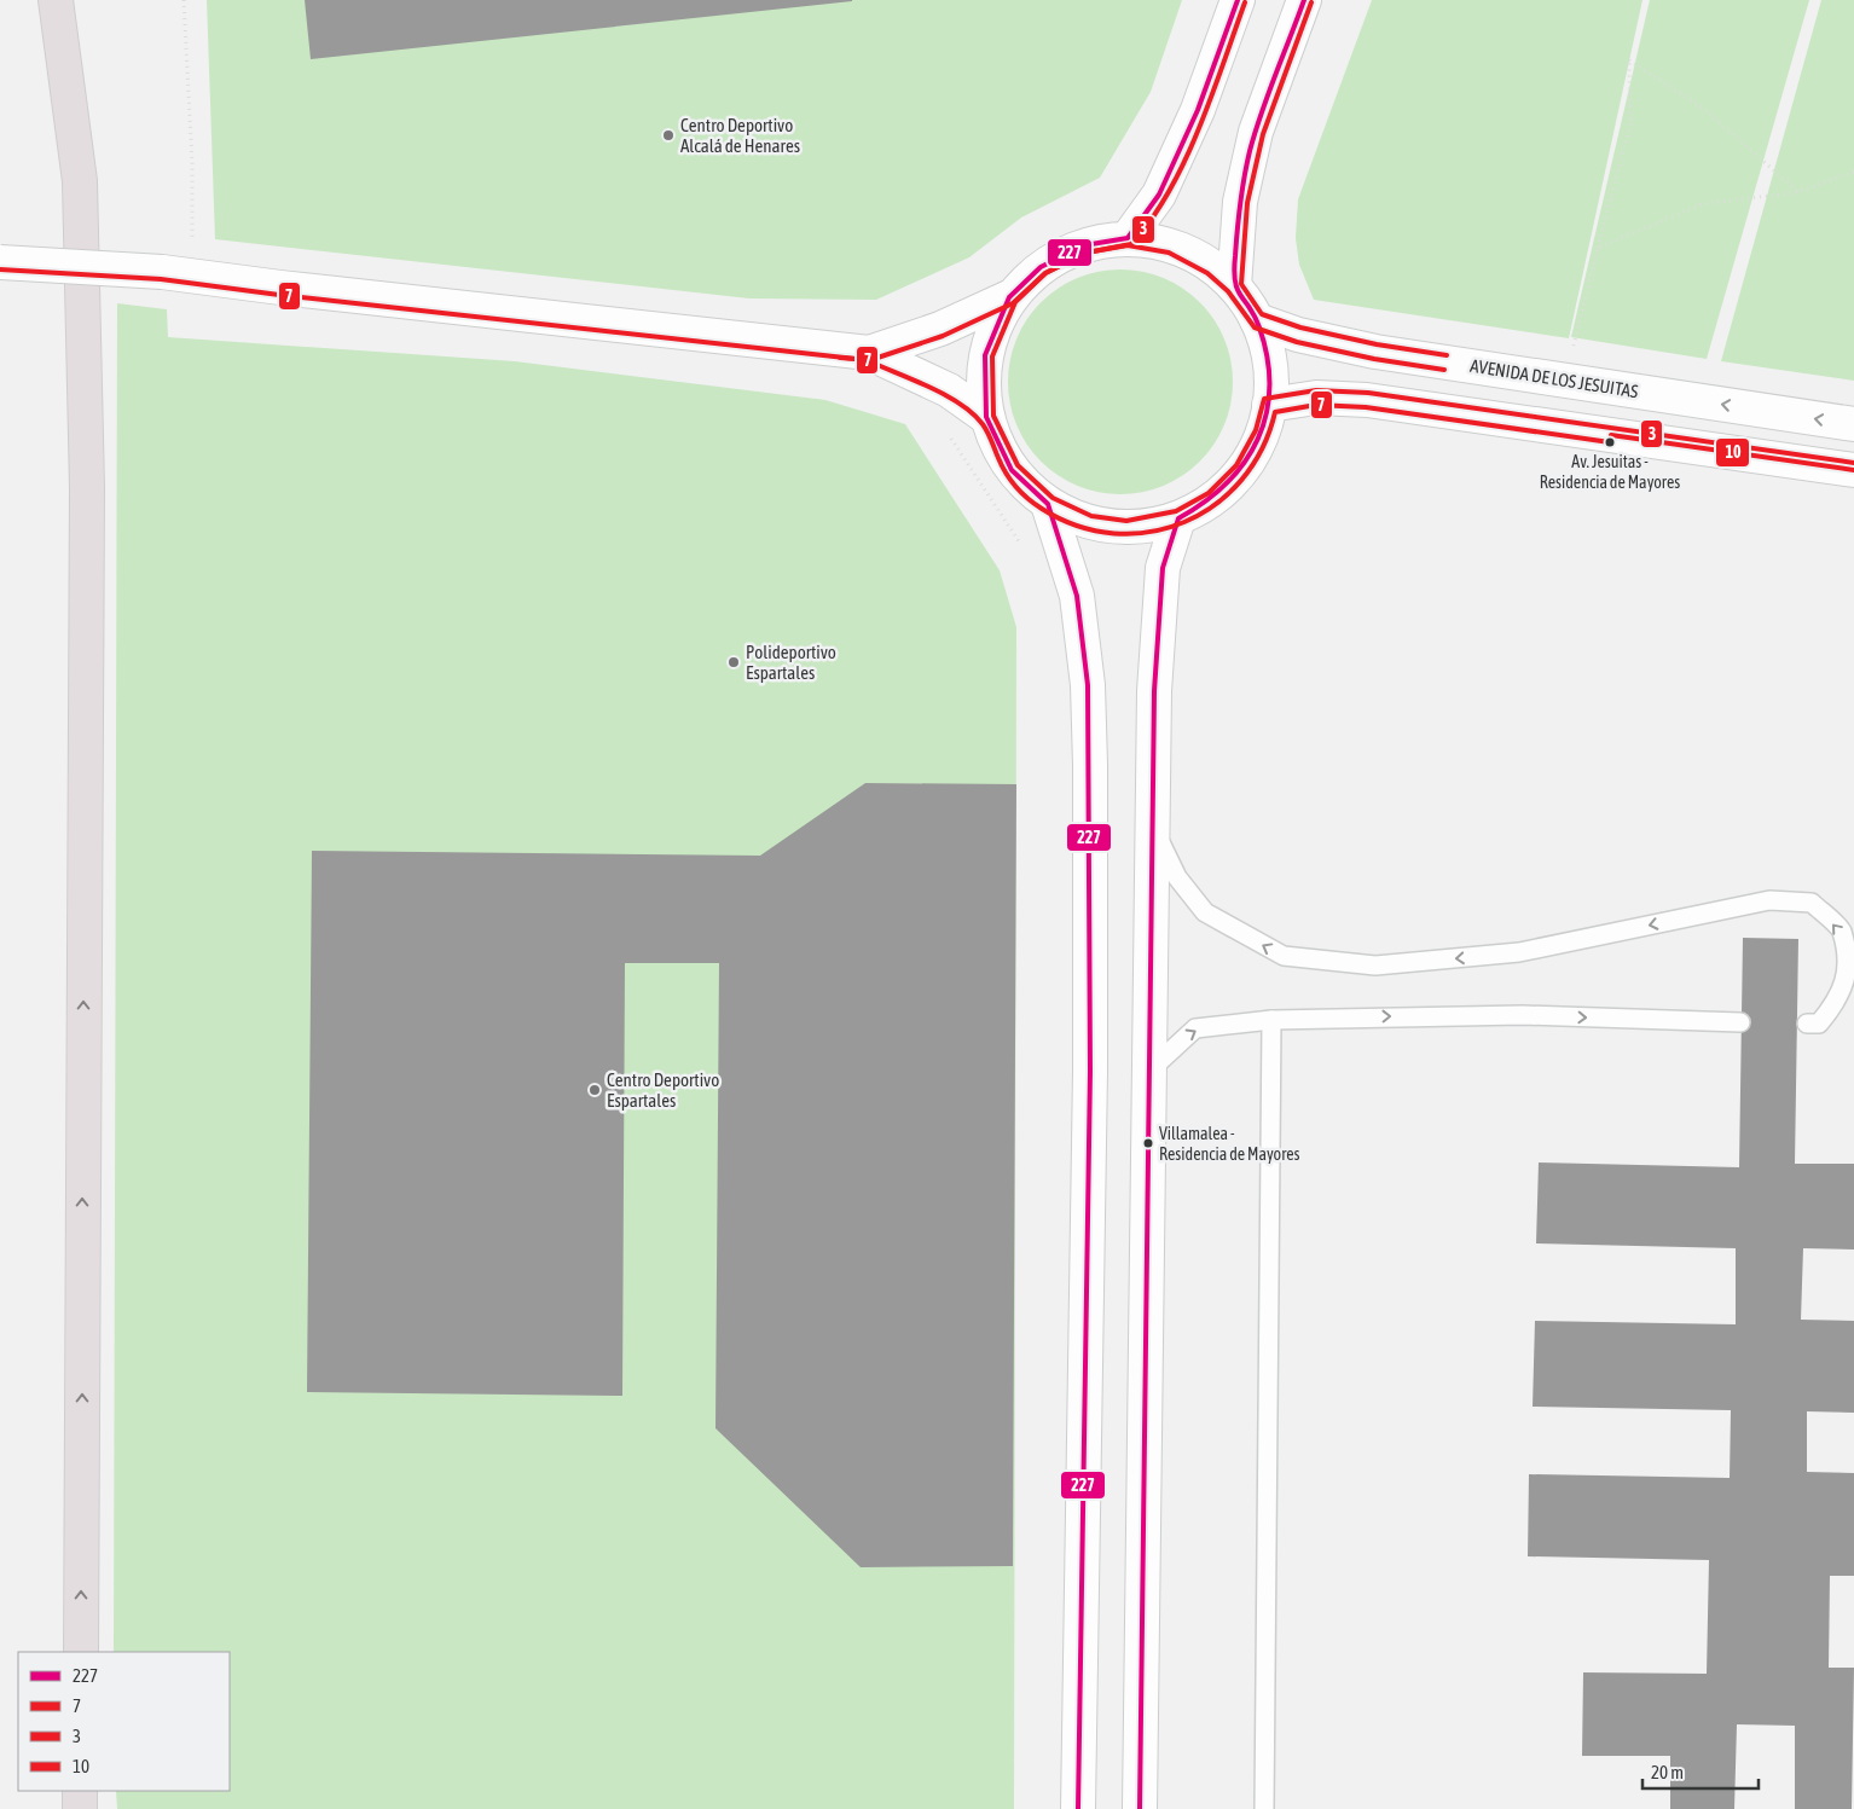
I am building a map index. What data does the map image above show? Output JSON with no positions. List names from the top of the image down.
{
  "streets": {
    "street": ["AVENIDA DE LOS JESUITAS"]
  },
  "places": [
    "Centro Deportivo Alcalá de Henares",
    "Av. Jesuitas - Residencia de Mayores",
    "Polideportivo Espartales",
    "Centro Deportivo Espartales",
    "Villamalea - Residencia de Mayores"
  ],
  "lines": [
    "transit line 227",
    "transit line 3",
    "transit line 7",
    "transit line 10"
  ],
  "legend": [
    "227",
    "7",
    "3",
    "10"
  ],
  "scale_bar": "20 m"
}
